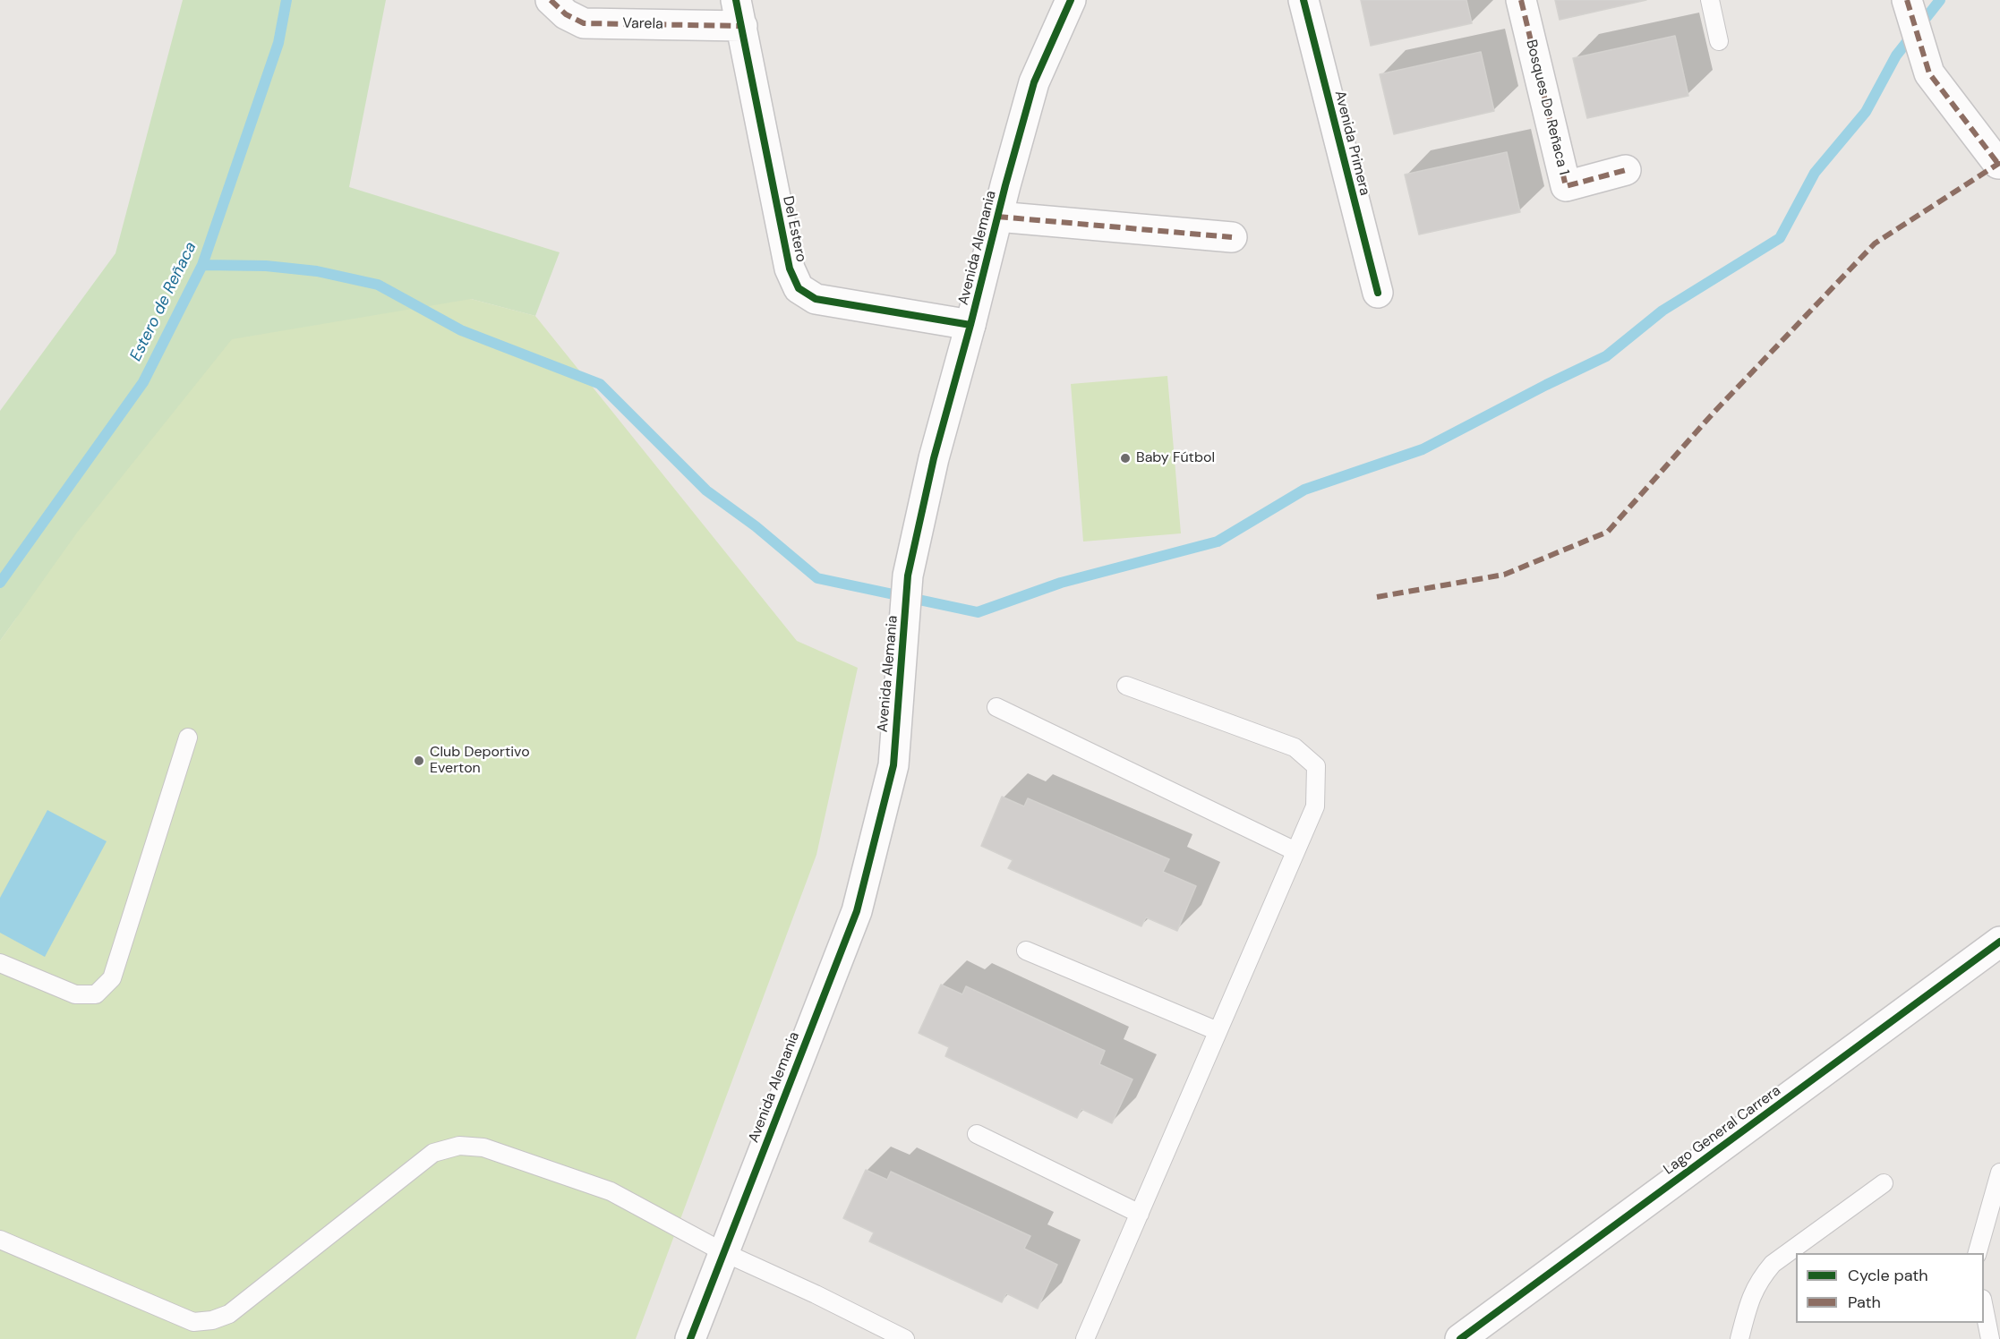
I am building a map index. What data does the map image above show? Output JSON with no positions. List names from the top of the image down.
{
  "streets": {
    "street": [
      "Varela",
      "Bosques De Reñaca 1",
      "Avenida Primera",
      "Del Estero",
      "Avenida Alemania",
      "Lago General Carrera"
    ]
  },
  "crossings": [
    ["Varela", "Del Estero"],
    ["Del Estero", "Avenida Alemania"]
  ],
  "water": ["Estero de Reñaca"],
  "places": ["Baby Fútbol", "Club Deportivo Everton"],
  "legend": ["Cycle path", "Path"]
}
